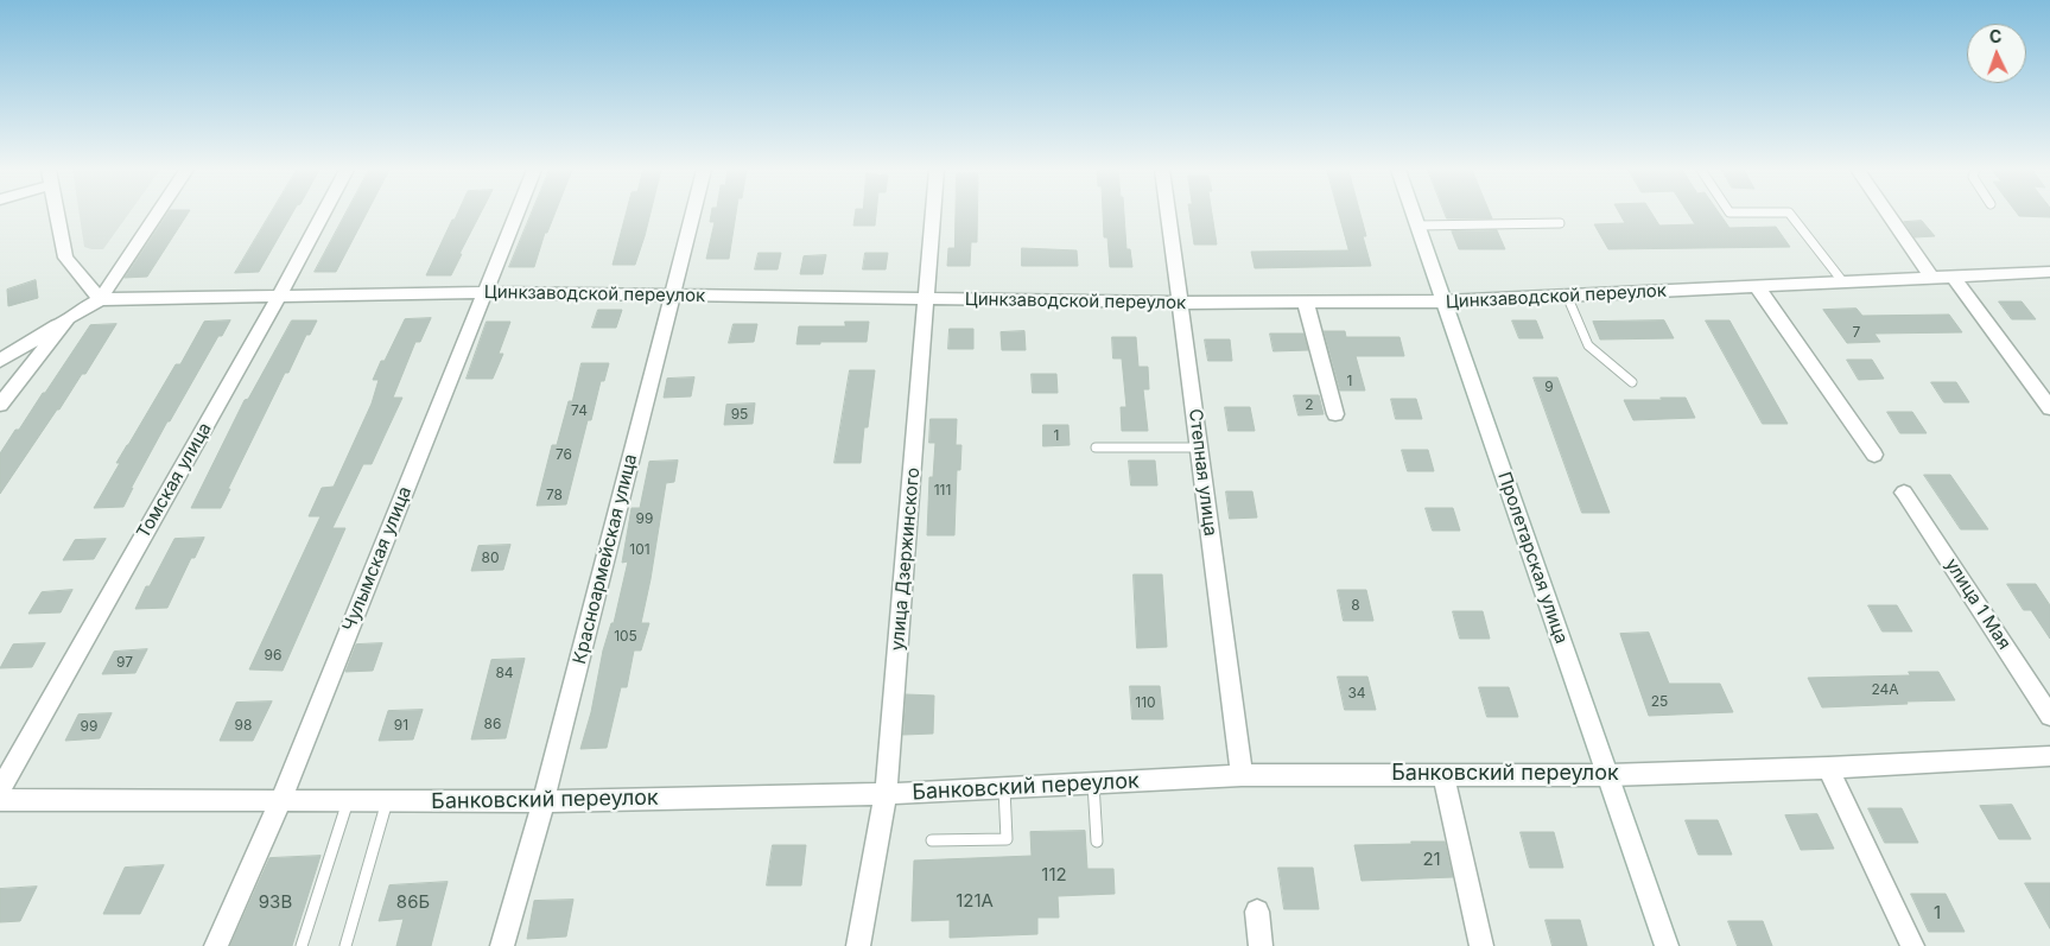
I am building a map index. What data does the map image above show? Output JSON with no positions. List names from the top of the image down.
{
  "streets": {
    "street": [
      "Цинкзаводской переулок",
      "Степная улица",
      "Томская улица",
      "Пролетарская улица",
      "Чулымская улица",
      "Красноармейская улица",
      "улица Дзержинского",
      "улица 1 Мая",
      "Банковский переулок"
    ]
  },
  "crossings": [
    ["Цинкзаводской переулок", "Степная улица"],
    ["Цинкзаводской переулок", "Томская улица"],
    ["Цинкзаводской переулок", "Пролетарская улица"],
    ["Цинкзаводской переулок", "Чулымская улица"],
    ["Цинкзаводской переулок", "Красноармейская улица"],
    ["Цинкзаводской переулок", "улица Дзержинского"],
    ["Степная улица", "Банковский переулок"],
    ["Пролетарская улица", "Банковский переулок"],
    ["Чулымская улица", "Банковский переулок"],
    ["Красноармейская улица", "Банковский переулок"],
    ["улица Дзержинского", "Банковский переулок"]
  ],
  "house_numbers": [
    "7",
    "1",
    "9",
    "2",
    "74",
    "95",
    "1",
    "76",
    "111",
    "78",
    "99",
    "101",
    "80",
    "8",
    "105",
    "96",
    "97",
    "84",
    "24А",
    "34",
    "25",
    "110",
    "86",
    "98",
    "91",
    "99",
    "21",
    "112",
    "121А",
    "93В",
    "86Б",
    "1"
  ],
  "north": "top"
}
